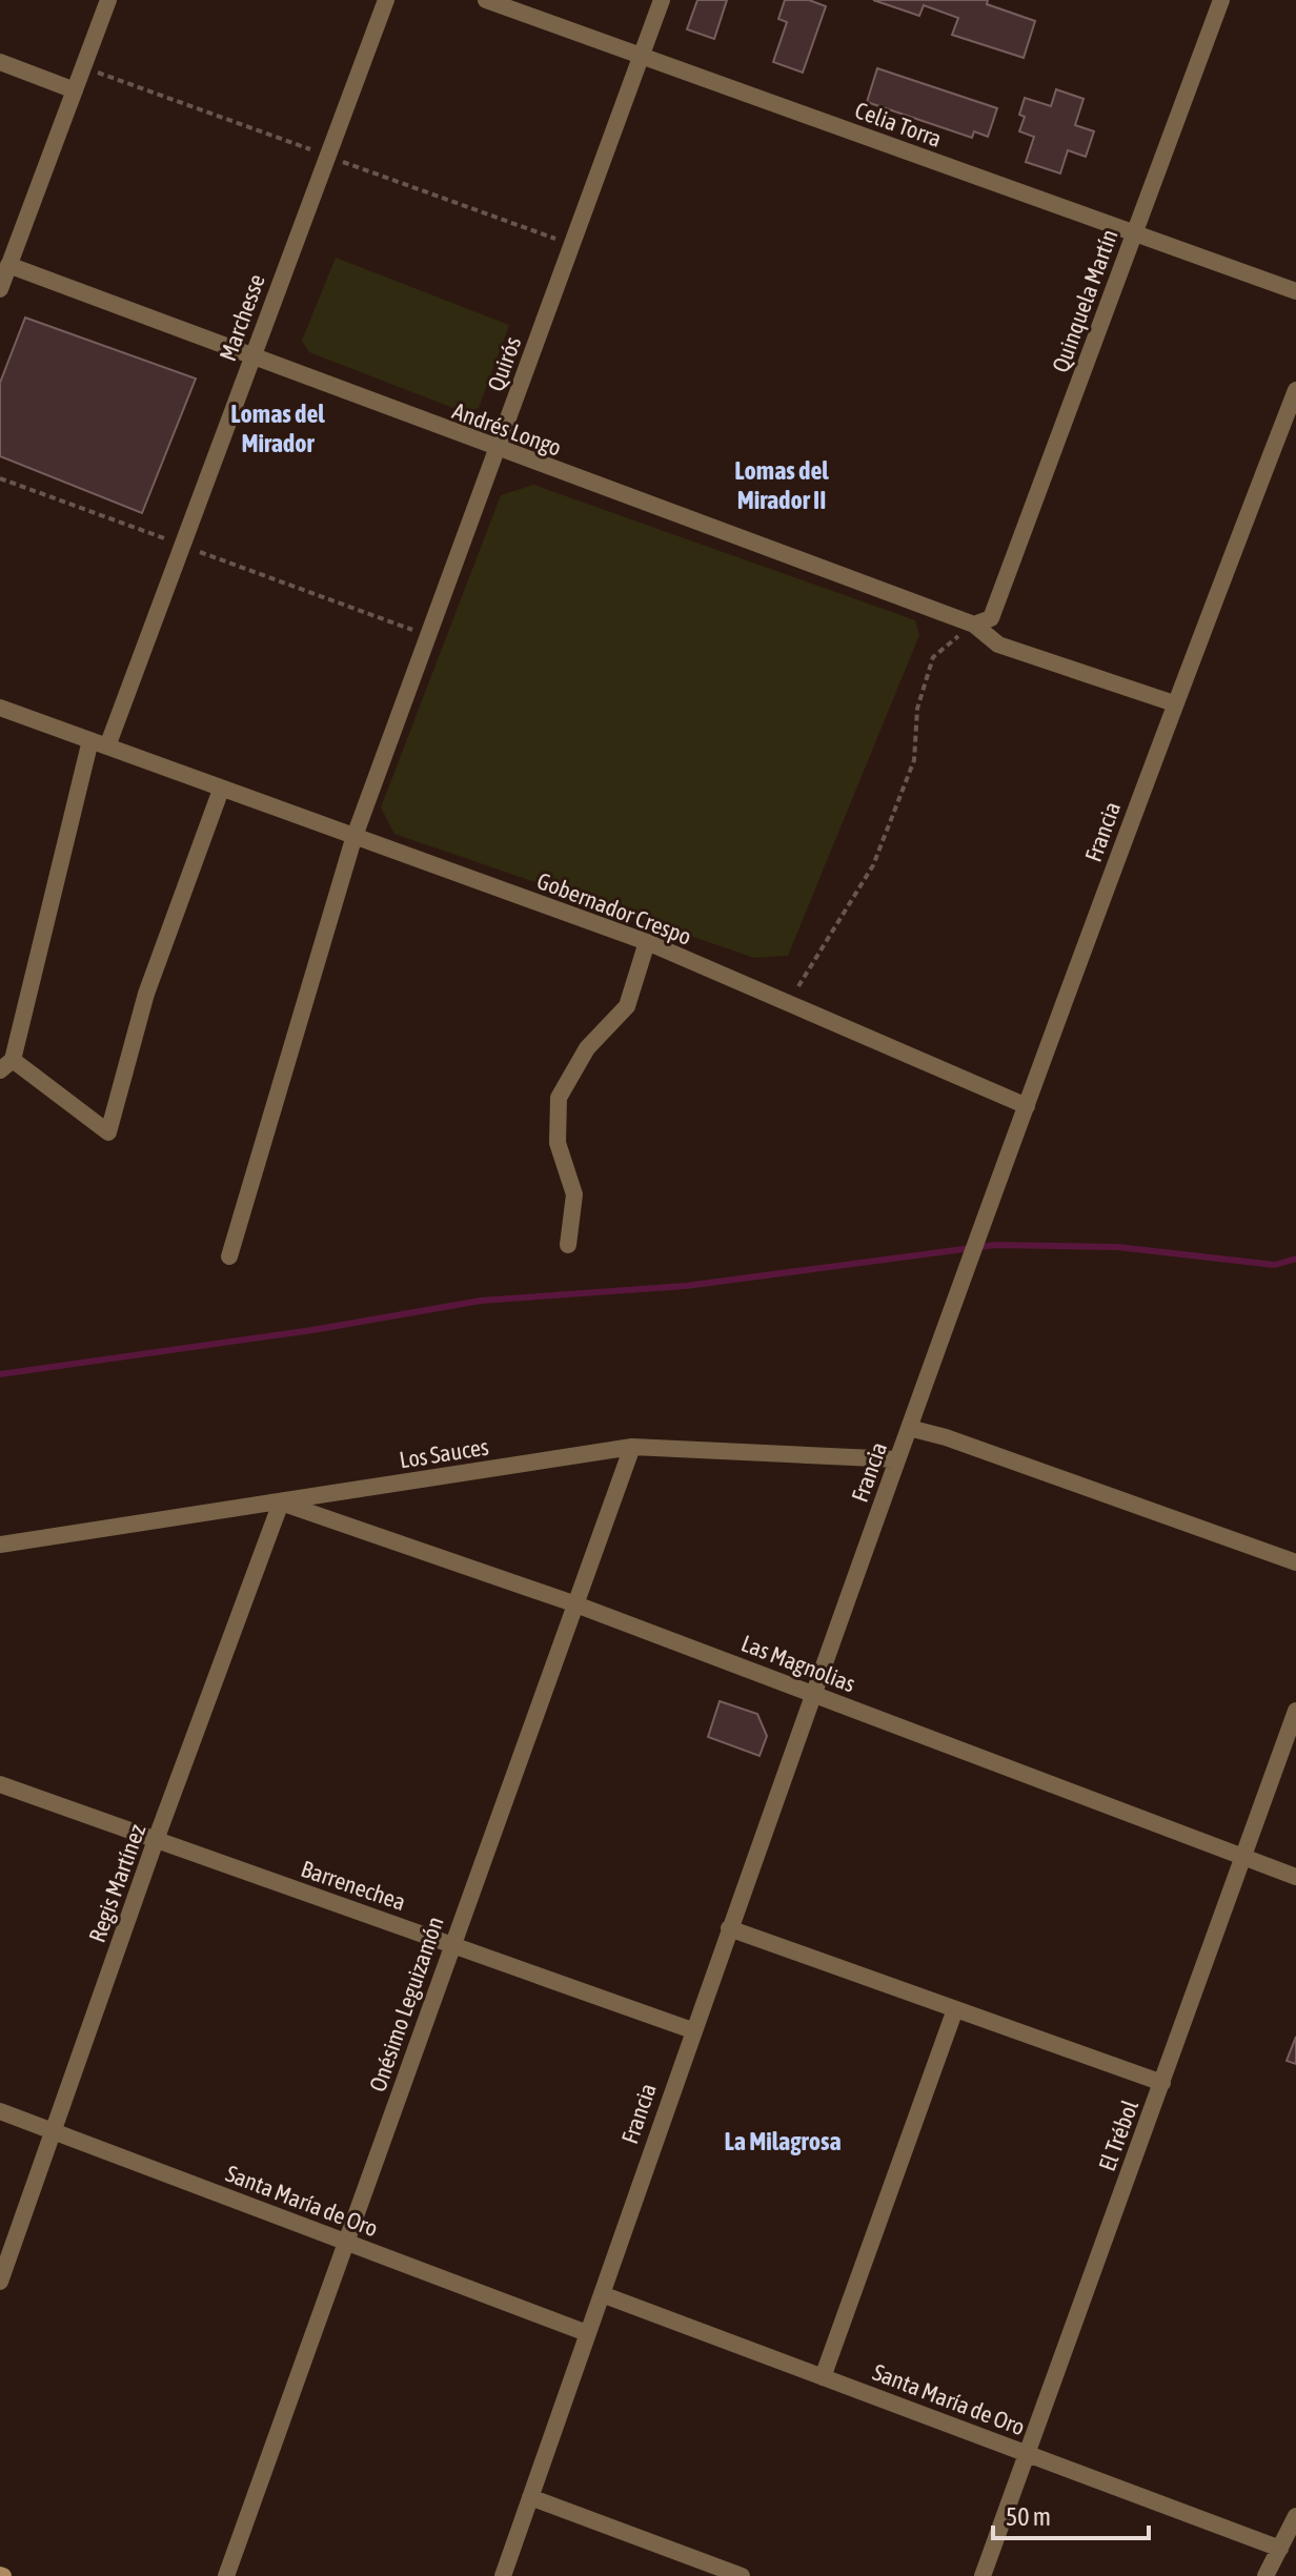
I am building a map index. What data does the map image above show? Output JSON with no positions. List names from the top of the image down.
{
  "streets": {
    "street": [
      "Celia Torra",
      "Quinquela Martín",
      "Marchesse",
      "Quirós",
      "Andrés Longo",
      "Francia",
      "Gobernador Crespo",
      "Los Sauces",
      "Las Magnolias",
      "Regis Martínez",
      "Barrenechea",
      "Onésimo Leguizamón",
      "El Trébol",
      "Santa María de Oro"
    ]
  },
  "crossings": [
    ["Celia Torra", "Quinquela Martín"],
    ["Celia Torra", "Quirós"],
    ["Quinquela Martín", "Andrés Longo"],
    ["Marchesse", "Andrés Longo"],
    ["Marchesse", "Gobernador Crespo"],
    ["Quirós", "Andrés Longo"],
    ["Quirós", "Gobernador Crespo"],
    ["Andrés Longo", "Francia"],
    ["Francia", "Gobernador Crespo"],
    ["Francia", "Los Sauces"],
    ["Francia", "Las Magnolias"],
    ["Francia", "Barrenechea"],
    ["Francia", "Santa María de Oro"],
    ["Los Sauces", "Las Magnolias"],
    ["Los Sauces", "Regis Martínez"],
    ["Los Sauces", "Onésimo Leguizamón"],
    ["Las Magnolias", "Regis Martínez"],
    ["Las Magnolias", "Onésimo Leguizamón"],
    ["Las Magnolias", "El Trébol"],
    ["Regis Martínez", "Barrenechea"],
    ["Regis Martínez", "Santa María de Oro"],
    ["Barrenechea", "Onésimo Leguizamón"],
    ["Onésimo Leguizamón", "Santa María de Oro"],
    ["El Trébol", "Santa María de Oro"]
  ],
  "districts": ["Lomas del Mirador", "Lomas del Mirador II", "La Milagrosa"],
  "scale_bar": "50 m"
}
